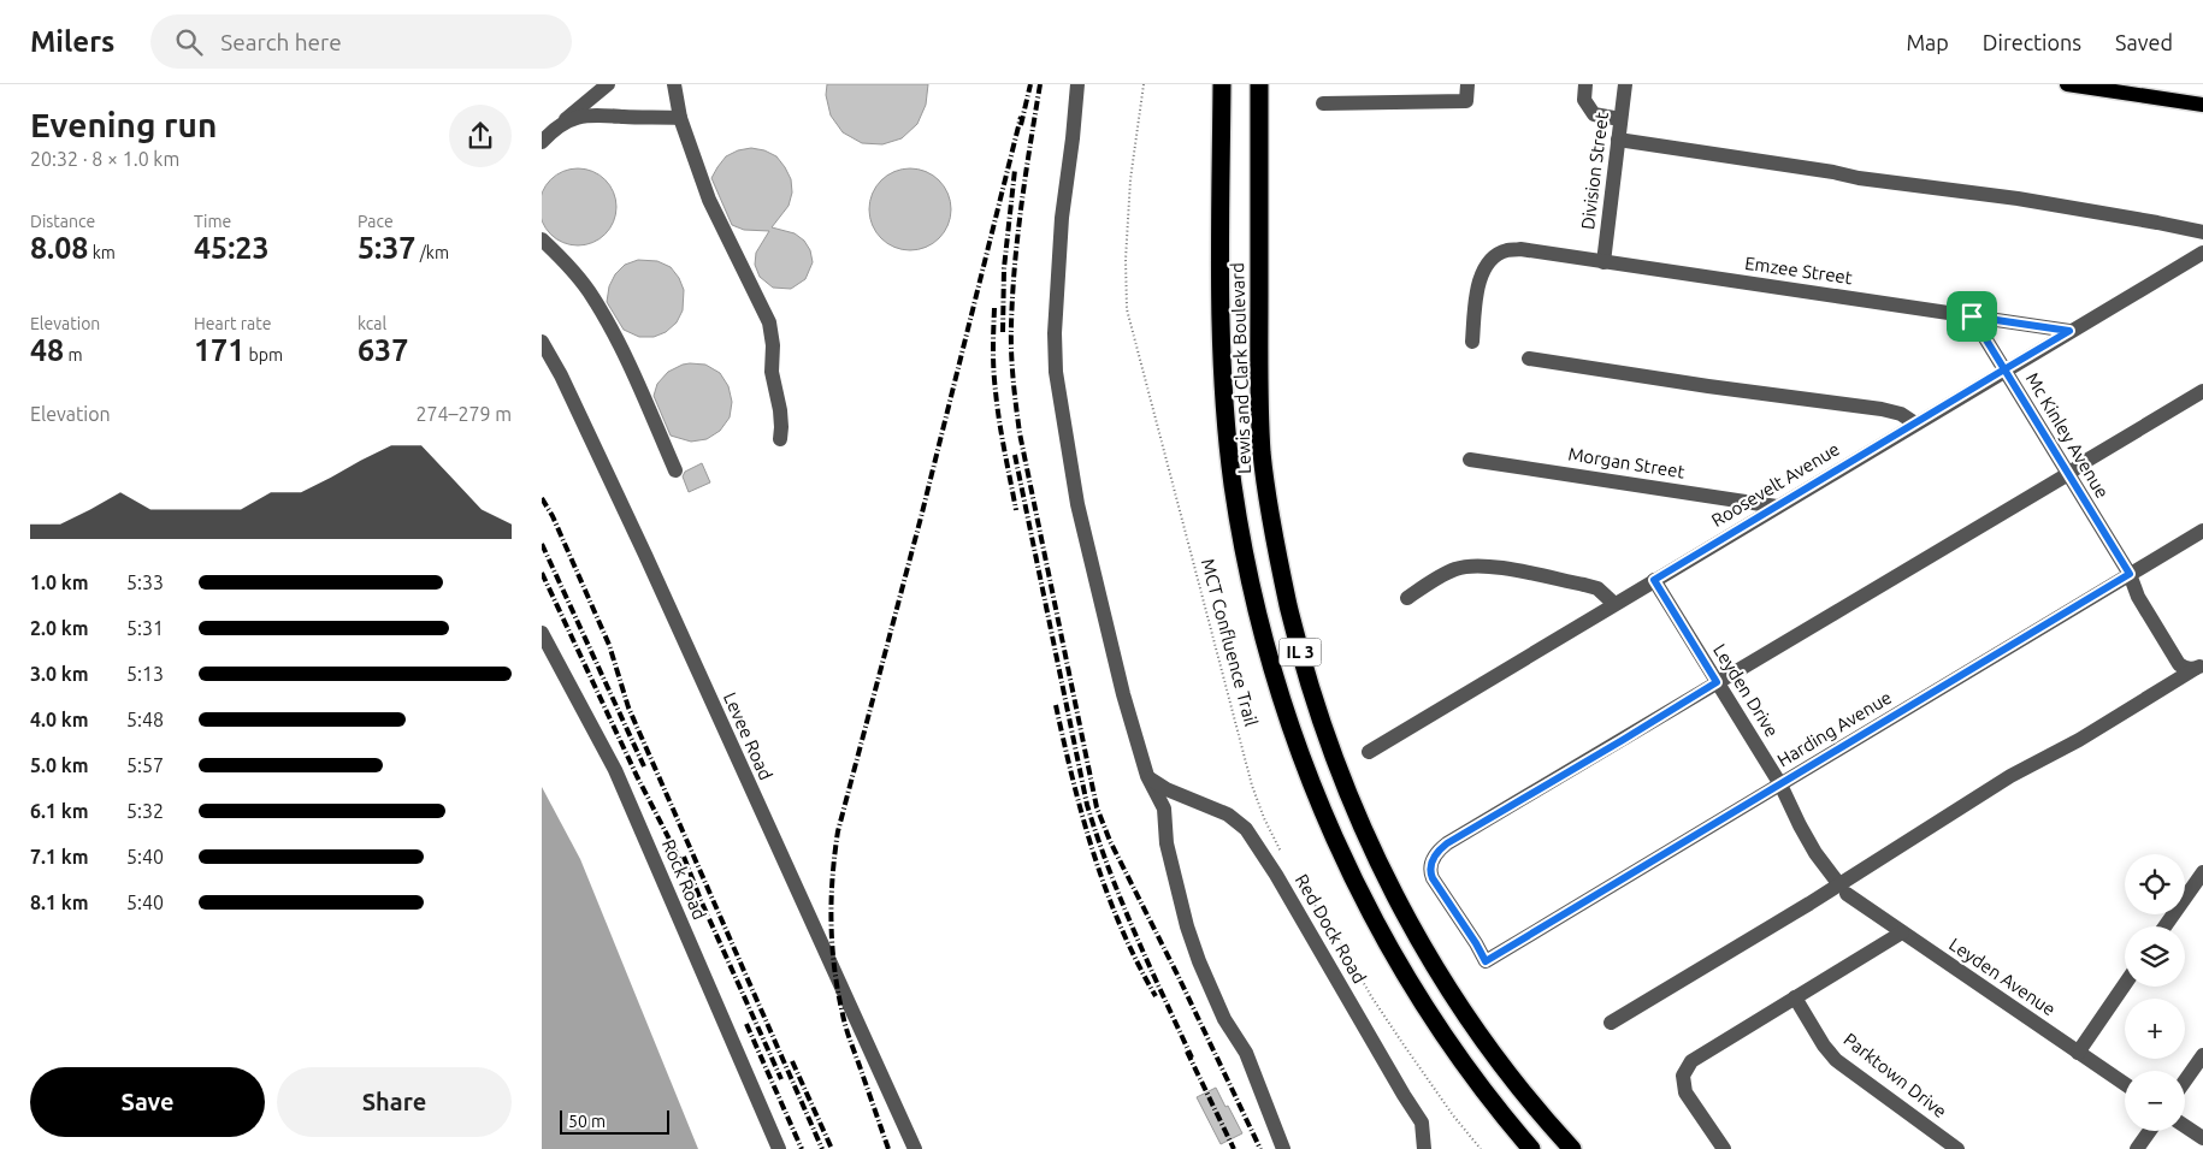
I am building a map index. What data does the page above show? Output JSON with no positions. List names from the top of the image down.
{
  "streets": {
    "highway": ["Lewis and Clark Boulevard", "IL 3"],
    "street": [
      "Division Street",
      "Emzee Street",
      "Mc Kinley Avenue",
      "Morgan Street",
      "Roosevelt Avenue",
      "Leyden Drive",
      "Harding Avenue",
      "Levee Road",
      "Rock Road",
      "Red Dock Road",
      "Leyden Avenue",
      "Parktown Drive"
    ],
    "path": ["MCT Confluence Trail"]
  },
  "crossings": [
    ["Division Street", "Emzee Street"],
    ["Emzee Street", "Mc Kinley Avenue"],
    ["Emzee Street", "Roosevelt Avenue"],
    ["Mc Kinley Avenue", "Roosevelt Avenue"],
    ["Mc Kinley Avenue", "Harding Avenue"],
    ["Morgan Street", "Roosevelt Avenue"],
    ["Roosevelt Avenue", "Leyden Drive"],
    ["Leyden Drive", "Harding Avenue"],
    ["Leyden Drive", "Leyden Avenue"]
  ],
  "scale_bar": "50 m",
  "page": {
    "header": "Milers",
    "search": "Search here",
    "nav": ["Map", "Directions", "Saved"],
    "heading": ["Evening run", "20:32 · 8 × 1.0 km"],
    "stats": [
      ["Distance", "8.08 km"],
      ["Time", "45:23"],
      ["Pace", "5:37 /km"],
      ["Elevation", "48 m"],
      ["Heart rate", "171 bpm"],
      ["kcal", "637"]
    ],
    "chart": ["Elevation", "274–279 m"],
    "list": [
      {
        "name": "1.0 km",
        "note": "5:33"
      },
      {
        "name": "2.0 km",
        "note": "5:31"
      },
      {
        "name": "3.0 km",
        "note": "5:13"
      },
      {
        "name": "4.0 km",
        "note": "5:48"
      },
      {
        "name": "5.0 km",
        "note": "5:57"
      },
      {
        "name": "6.1 km",
        "note": "5:32"
      },
      {
        "name": "7.1 km",
        "note": "5:40"
      },
      {
        "name": "8.1 km",
        "note": "5:40"
      }
    ],
    "map_buttons": ["+", "−"],
    "buttons": ["Save", "Share"],
    "scale": "50 m"
  }
}
